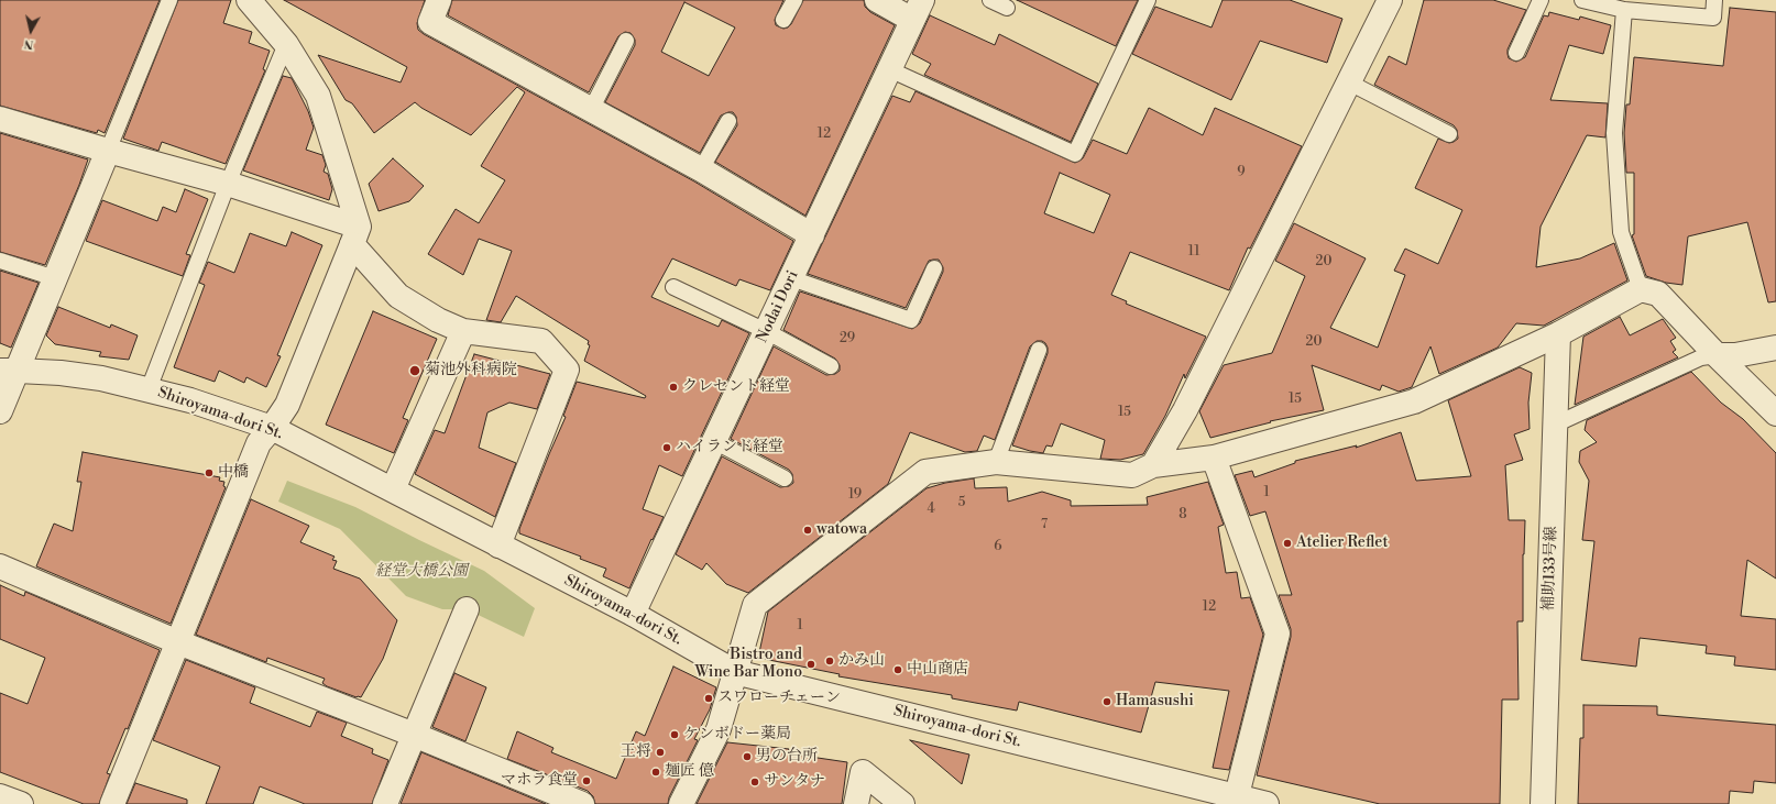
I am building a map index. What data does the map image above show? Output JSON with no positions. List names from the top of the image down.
{
  "streets": {
    "street": ["Nodai Dori", "Shiroyama-dori St.", "補助133号線"]
  },
  "crossings": [
    ["Nodai Dori", "Shiroyama-dori St."]
  ],
  "parks": ["経堂大橋公園"],
  "places": [
    "菊池外科病院",
    "クレセント経堂",
    "ハイランド経堂",
    "中橋",
    "watowa",
    "Atelier Reflet",
    "かみ山",
    "Bistro and Wine Bar Mono",
    "中山商店",
    "スワローチェーン",
    "Hamasushi",
    "ケンボドー薬局",
    "王将",
    "男の台所",
    "麺匠 億",
    "マホラ食堂",
    "サンタナ"
  ],
  "house_numbers": [
    "12",
    "9",
    "11",
    "20",
    "29",
    "20",
    "15",
    "15",
    "1",
    "19",
    "5",
    "4",
    "8",
    "7",
    "6",
    "12",
    "1"
  ],
  "north": "bottom"
}
